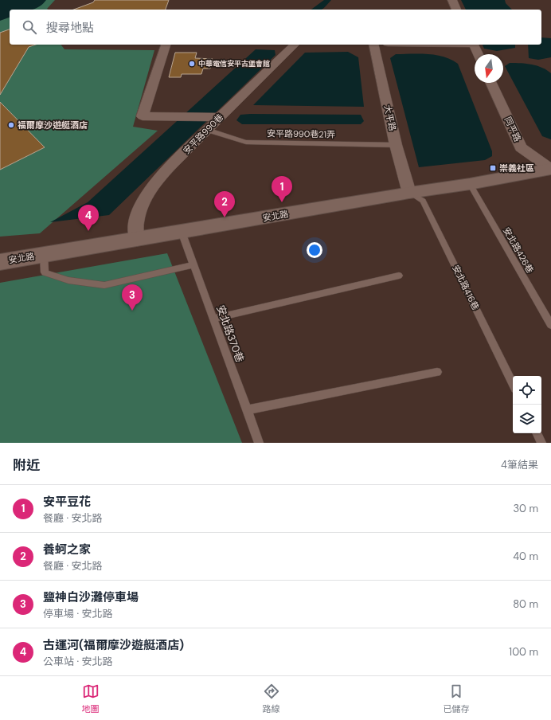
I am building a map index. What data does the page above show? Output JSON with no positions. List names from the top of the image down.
{
  "streets": {
    "street": [
      "大平路",
      "同平路",
      "安平路990巷",
      "安北路"
    ],
    "lane": [
      "安平路990巷21弄",
      "安北路426巷",
      "安北路416巷",
      "安北路370巷"
    ]
  },
  "crossings": [
    ["大平路", "安平路990巷21弄"],
    ["大平路", "安北路"],
    ["大平路", "安北路416巷"],
    ["同平路", "安北路"],
    ["安平路990巷", "安平路990巷21弄"],
    ["安平路990巷", "安北路"],
    ["安北路", "安北路426巷"],
    ["安北路", "安北路416巷"],
    ["安北路", "安北路370巷"]
  ],
  "places": {
    "other": ["中華電信安平古堡會館", "福爾摩沙遊艇酒店"],
    "transit": ["崇義社區"]
  },
  "north": "bottom",
  "page": {
    "search": "搜尋地點",
    "pins": [
      "1",
      "2",
      "4",
      "3"
    ],
    "heading": ["附近", "4筆結果"],
    "list": [
      {
        "mark": "1",
        "name": "安平豆花",
        "note": "餐廳 · 安北路",
        "value": "30 m"
      },
      {
        "mark": "2",
        "name": "養蚵之家",
        "note": "餐廳 · 安北路",
        "value": "40 m"
      },
      {
        "mark": "3",
        "name": "鹽神白沙灘停車場",
        "note": "停車場 · 安北路",
        "value": "80 m"
      },
      {
        "mark": "4",
        "name": "古運河(福爾摩沙遊艇酒店)",
        "note": "公車站 · 安北路",
        "value": "100 m"
      }
    ],
    "nav": ["地圖", "路線", "已儲存"]
  }
}
